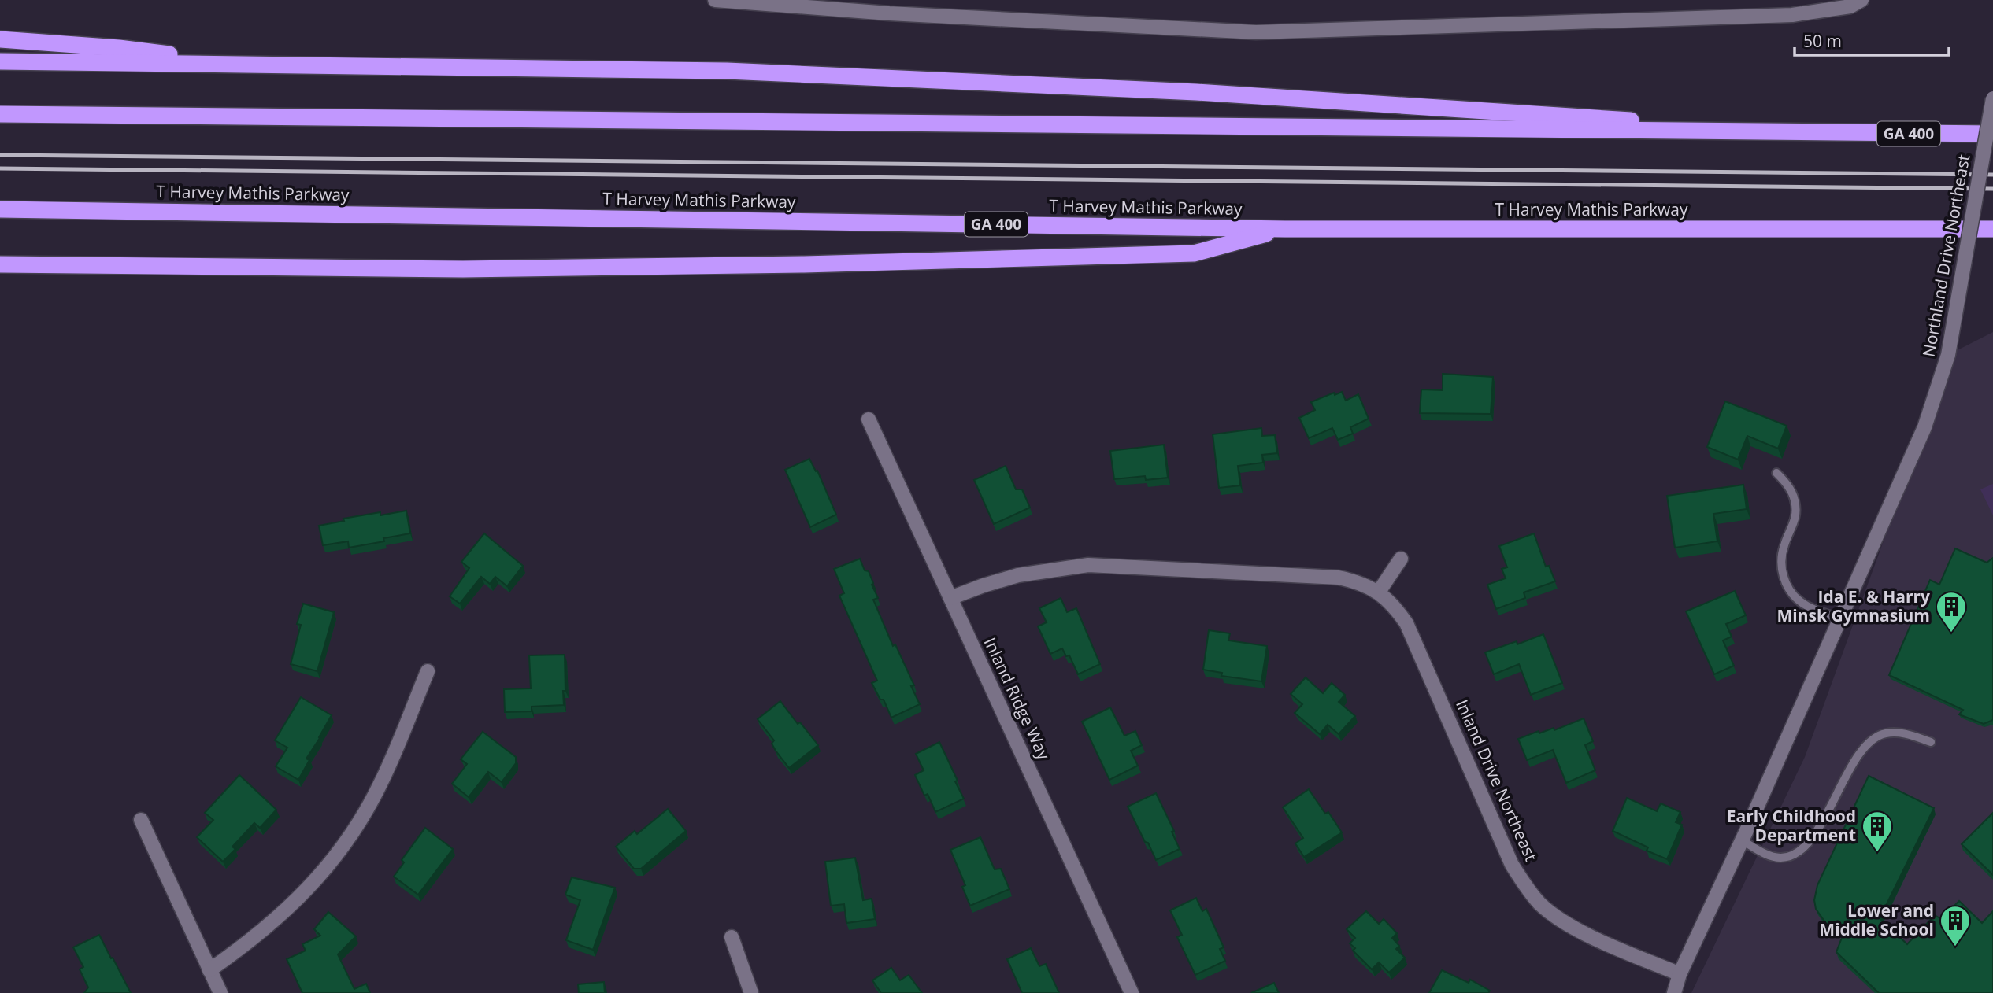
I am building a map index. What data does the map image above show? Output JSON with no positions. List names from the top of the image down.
{
  "streets": {
    "highway": ["GA 400", "T Harvey Mathis Parkway"],
    "street": ["Northland Drive Northeast", "Inland Ridge Way", "Inland Drive Northeast"]
  },
  "crossings": [
    ["Northland Drive Northeast", "Inland Drive Northeast"],
    ["Inland Ridge Way", "Inland Drive Northeast"]
  ],
  "places": {
    "building": ["Ida E. & Harry Minsk Gymnasium", "Early Childhood Department", "Lower and Middle School"]
  },
  "scale_bar": "50 m"
}
